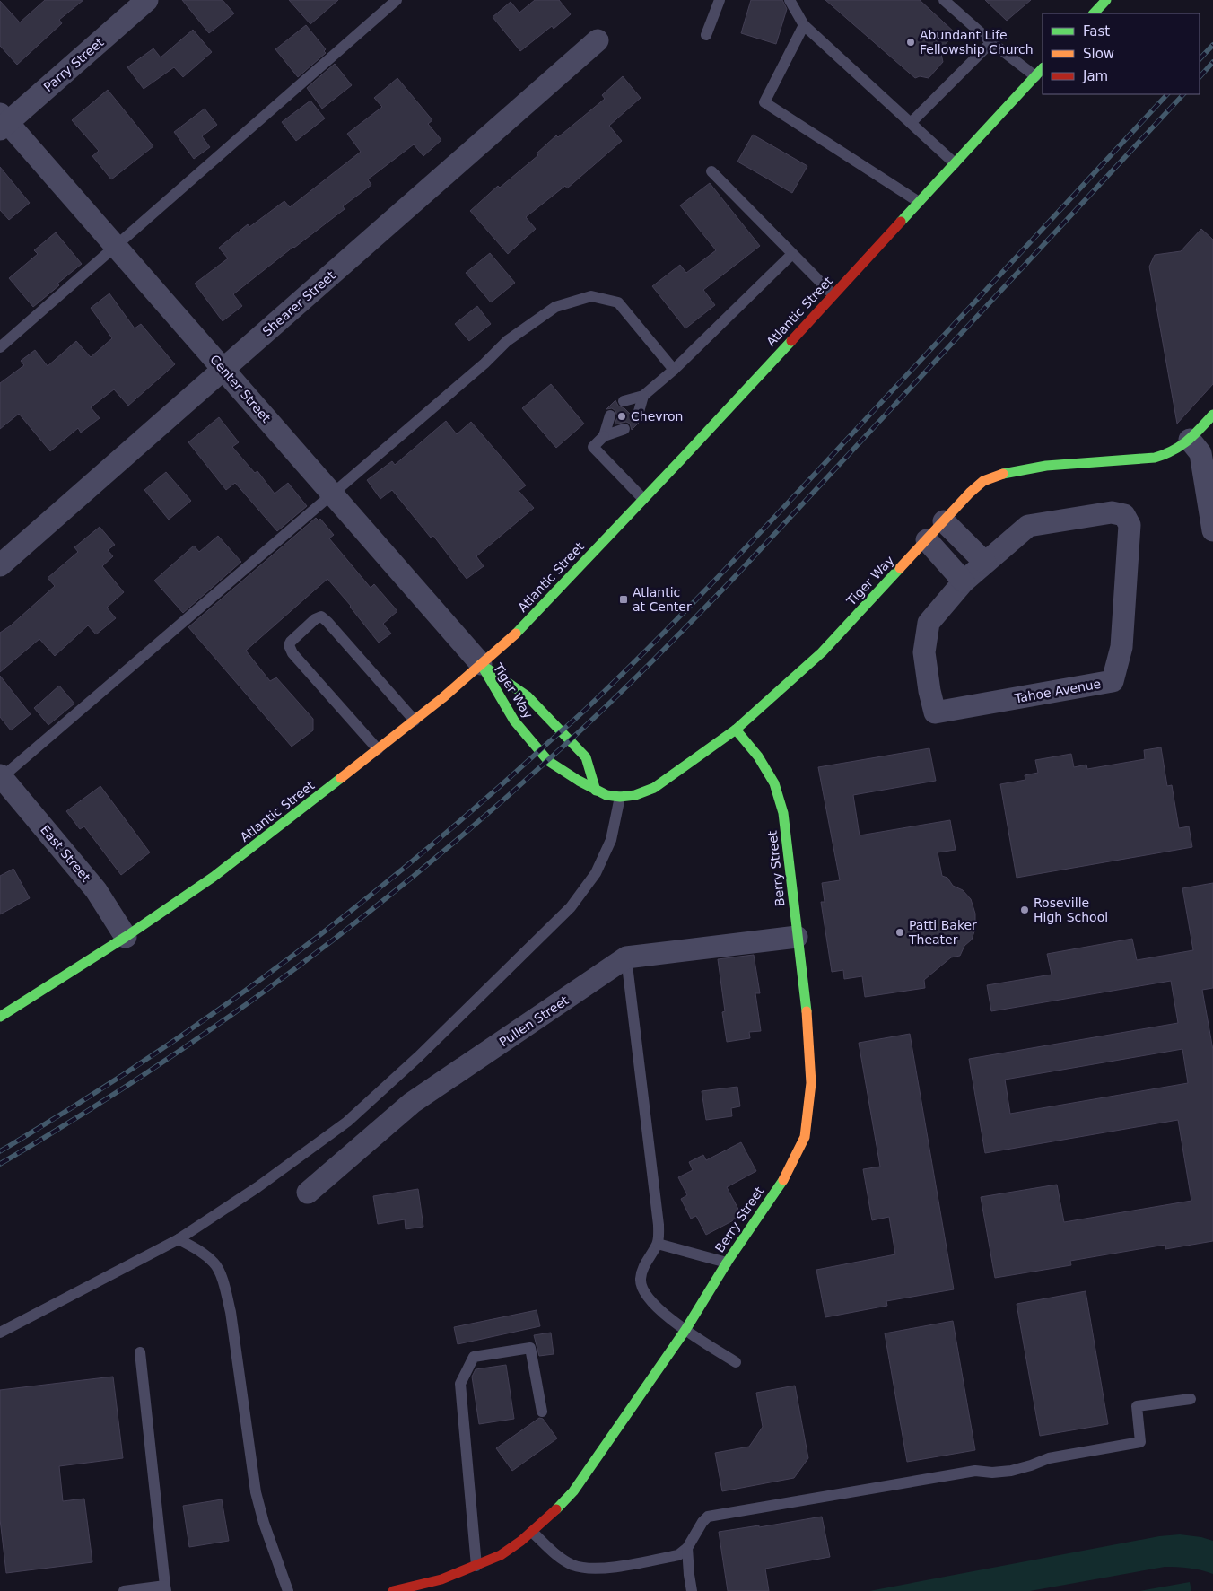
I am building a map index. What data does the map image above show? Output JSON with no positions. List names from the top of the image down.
{
  "streets": {
    "street": [
      "Parry Street",
      "Shearer Street",
      "Atlantic Street",
      "Center Street",
      "Tiger Way",
      "Tahoe Avenue",
      "East Street",
      "Berry Street",
      "Pullen Street"
    ]
  },
  "crossings": [
    ["Parry Street", "Center Street"],
    ["Shearer Street", "Center Street"],
    ["Atlantic Street", "Center Street"],
    ["Atlantic Street", "Tiger Way"],
    ["Atlantic Street", "East Street"],
    ["Center Street", "Tiger Way"],
    ["Tiger Way", "Berry Street"],
    ["Berry Street", "Pullen Street"]
  ],
  "places": {
    "other": [
      "Abundant Life Fellowship Church",
      "Chevron",
      "Roseville High School",
      "Patti Baker Theater"
    ],
    "transit": ["Atlantic at Center"]
  },
  "legend": ["Fast", "Slow", "Jam"]
}
